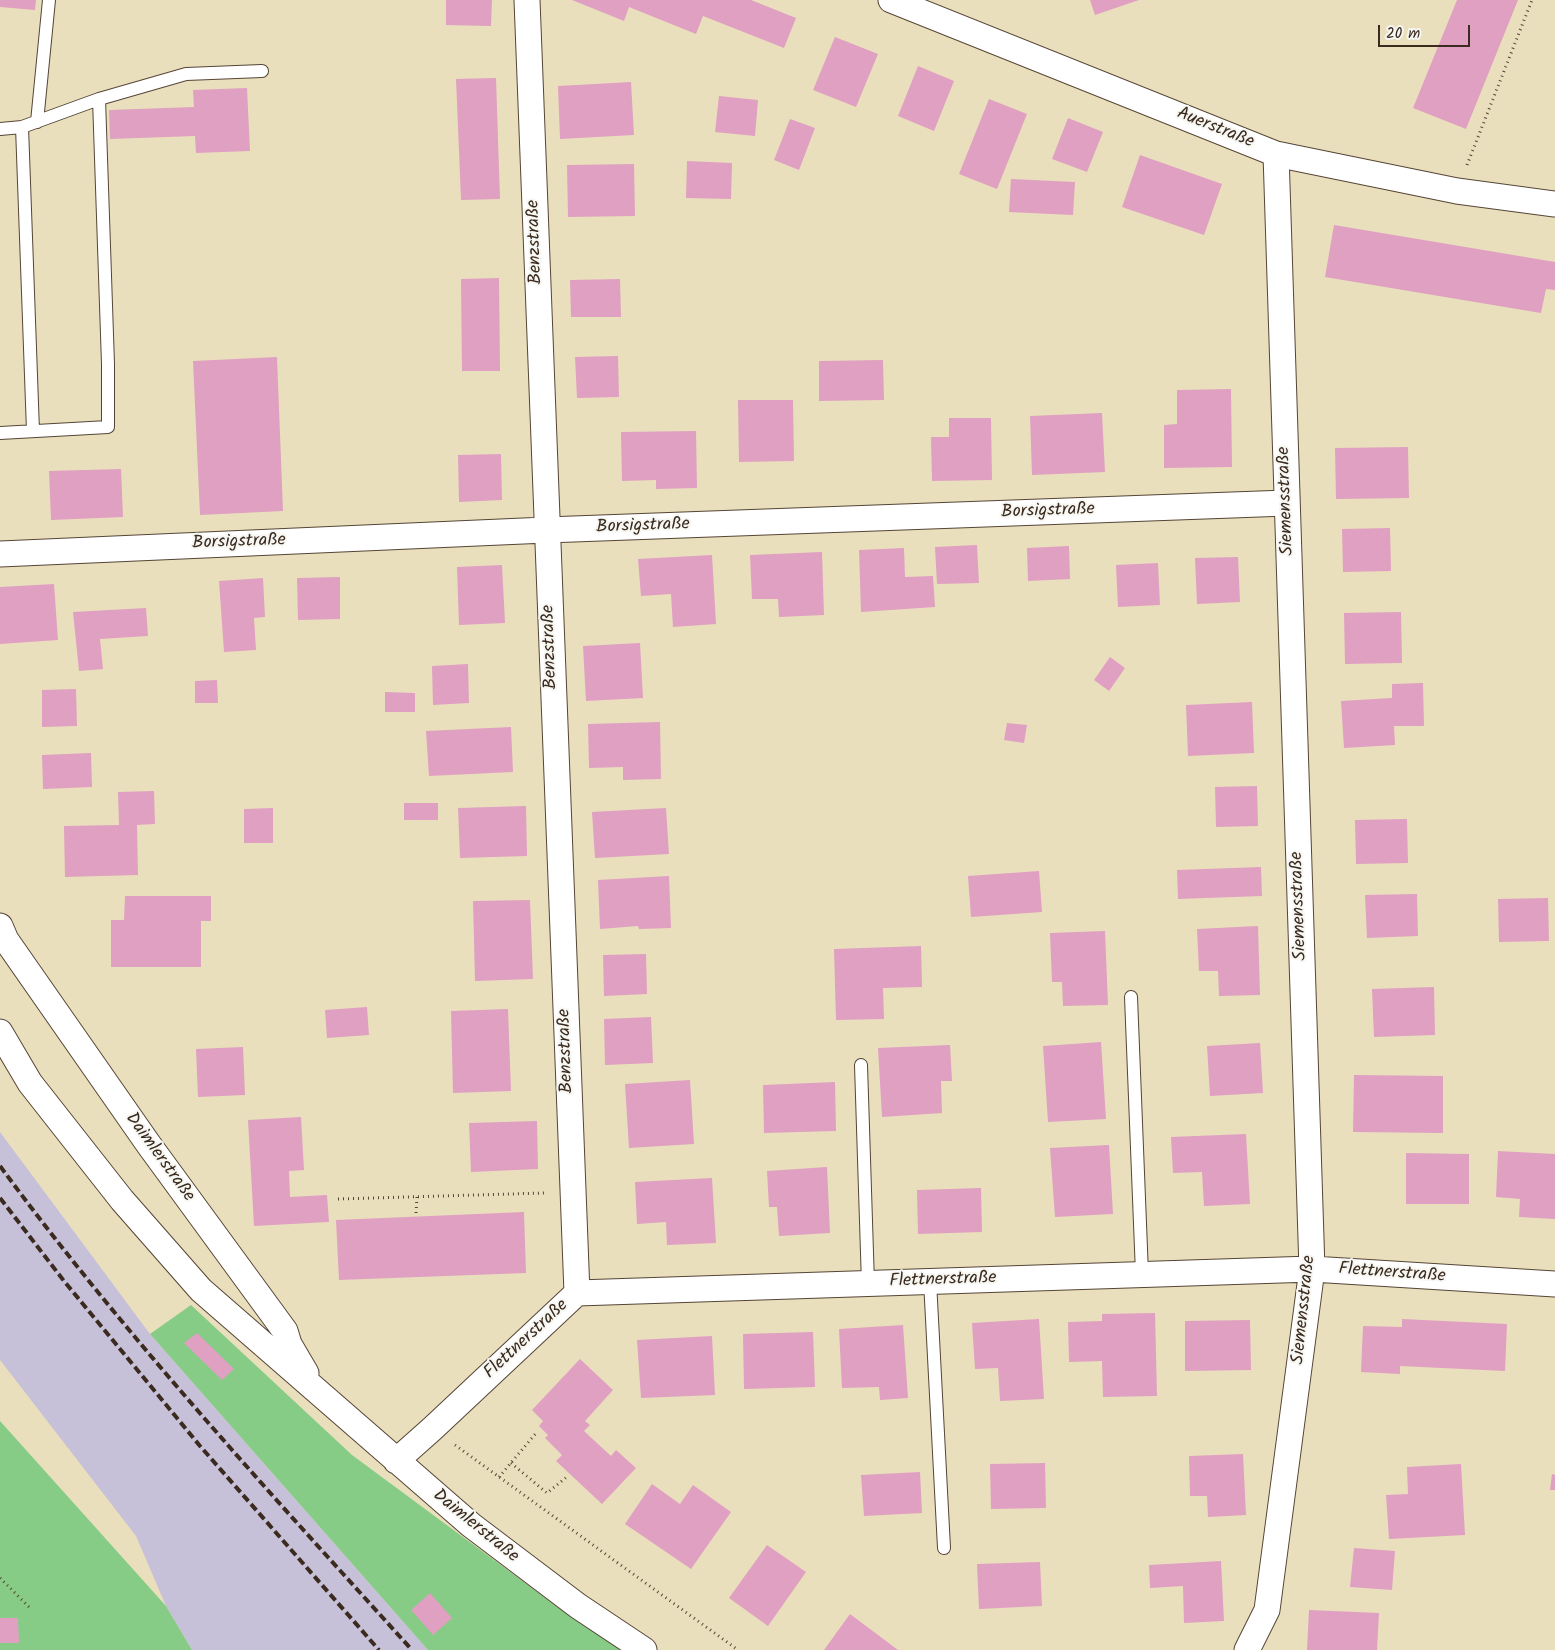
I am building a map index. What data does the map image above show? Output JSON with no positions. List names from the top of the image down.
{
  "streets": {
    "street": [
      "Auerstraße",
      "Benzstraße",
      "Siemensstraße",
      "Borsigstraße",
      "Daimlerstraße",
      "Flettnerstraße"
    ]
  },
  "crossings": [
    ["Auerstraße", "Siemensstraße"],
    ["Benzstraße", "Borsigstraße"],
    ["Benzstraße", "Flettnerstraße"],
    ["Siemensstraße", "Borsigstraße"],
    ["Siemensstraße", "Flettnerstraße"],
    ["Daimlerstraße", "Flettnerstraße"]
  ],
  "scale_bar": "20 m"
}
